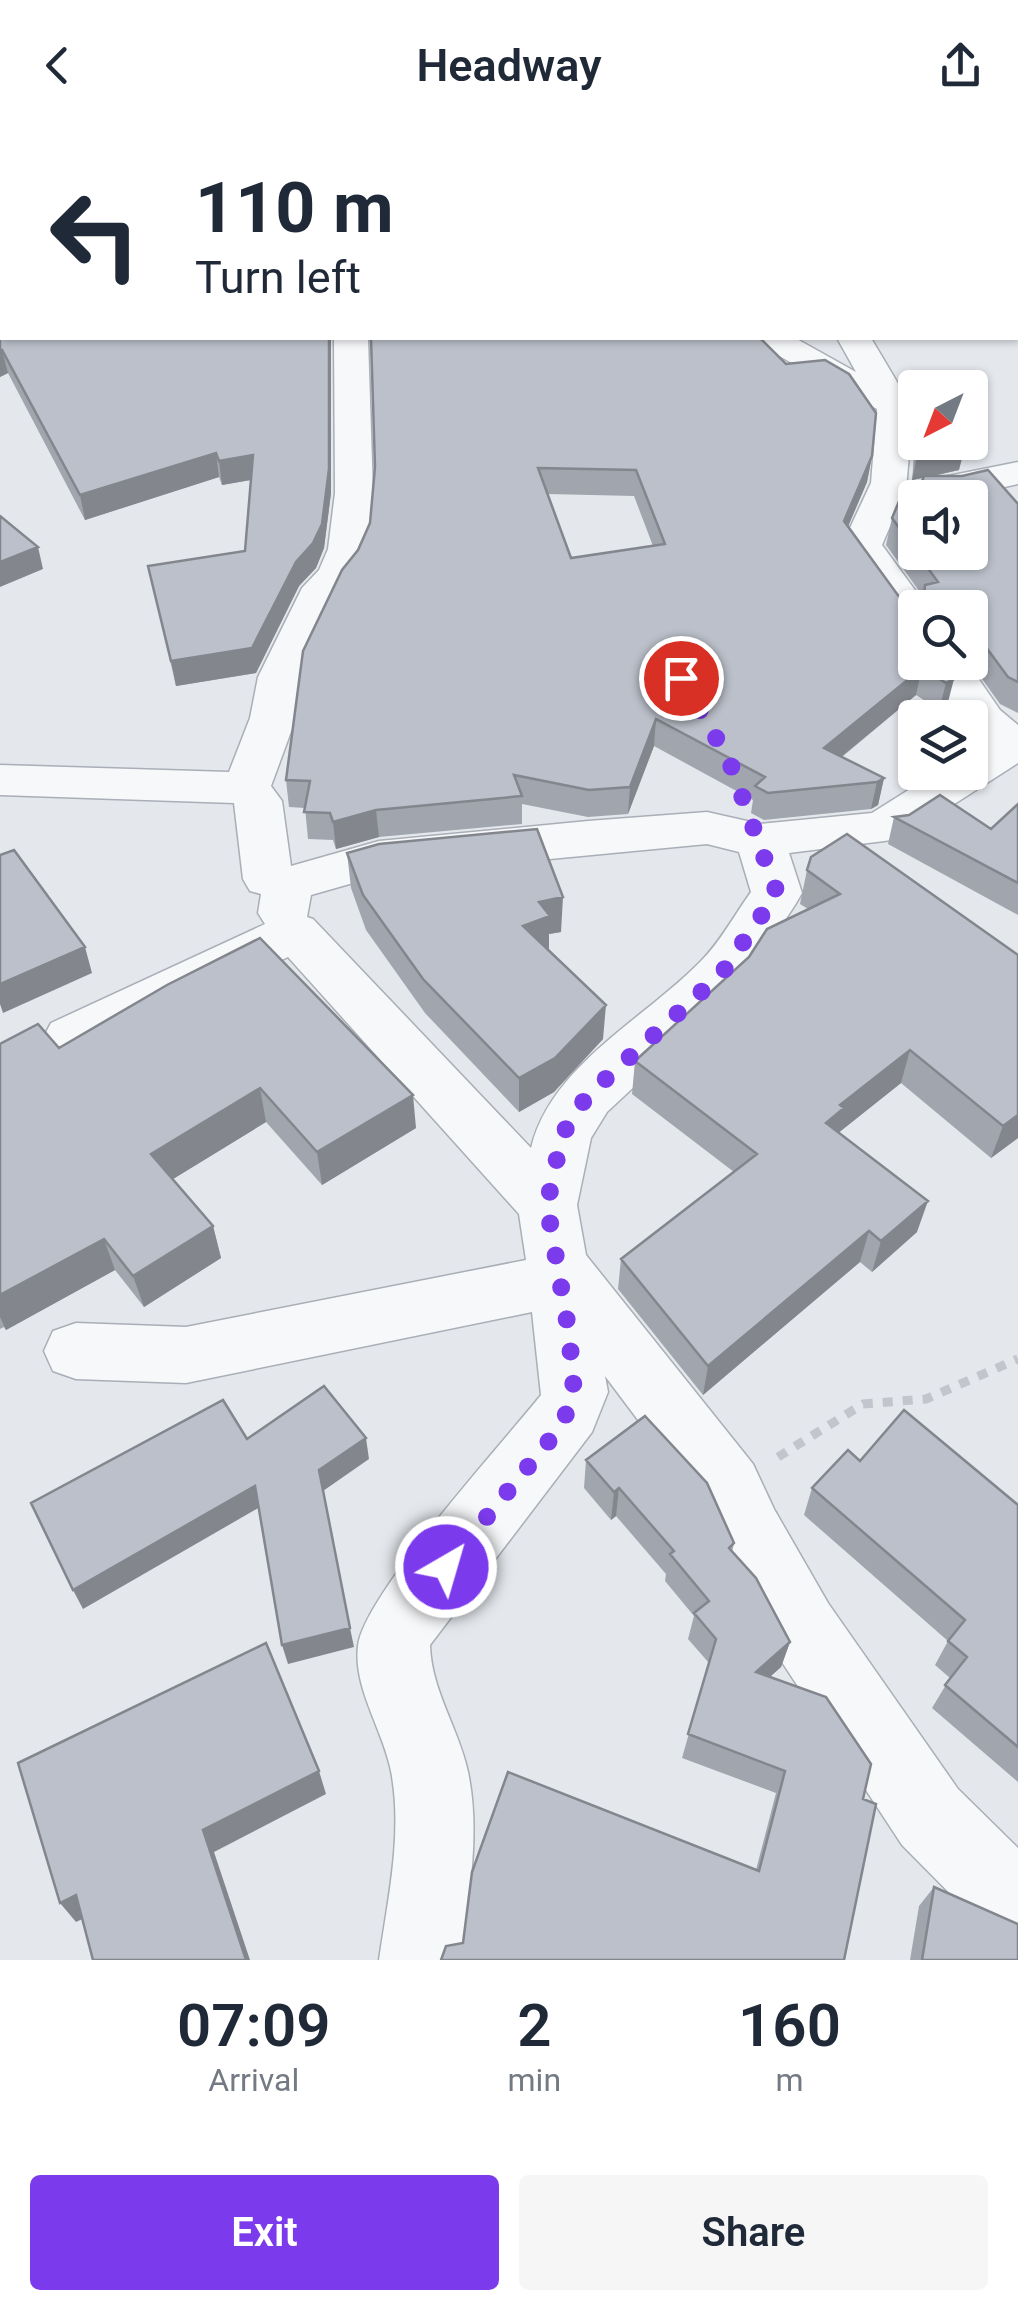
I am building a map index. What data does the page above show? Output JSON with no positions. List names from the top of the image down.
{
  "north": "bottom left",
  "page": {
    "header": "Headway",
    "turn": ["110 m", "Turn left"],
    "eta": [
      "07:09",
      "Arrival",
      "2",
      "min",
      "160",
      "m"
    ],
    "buttons": ["Exit", "Share"]
  }
}
